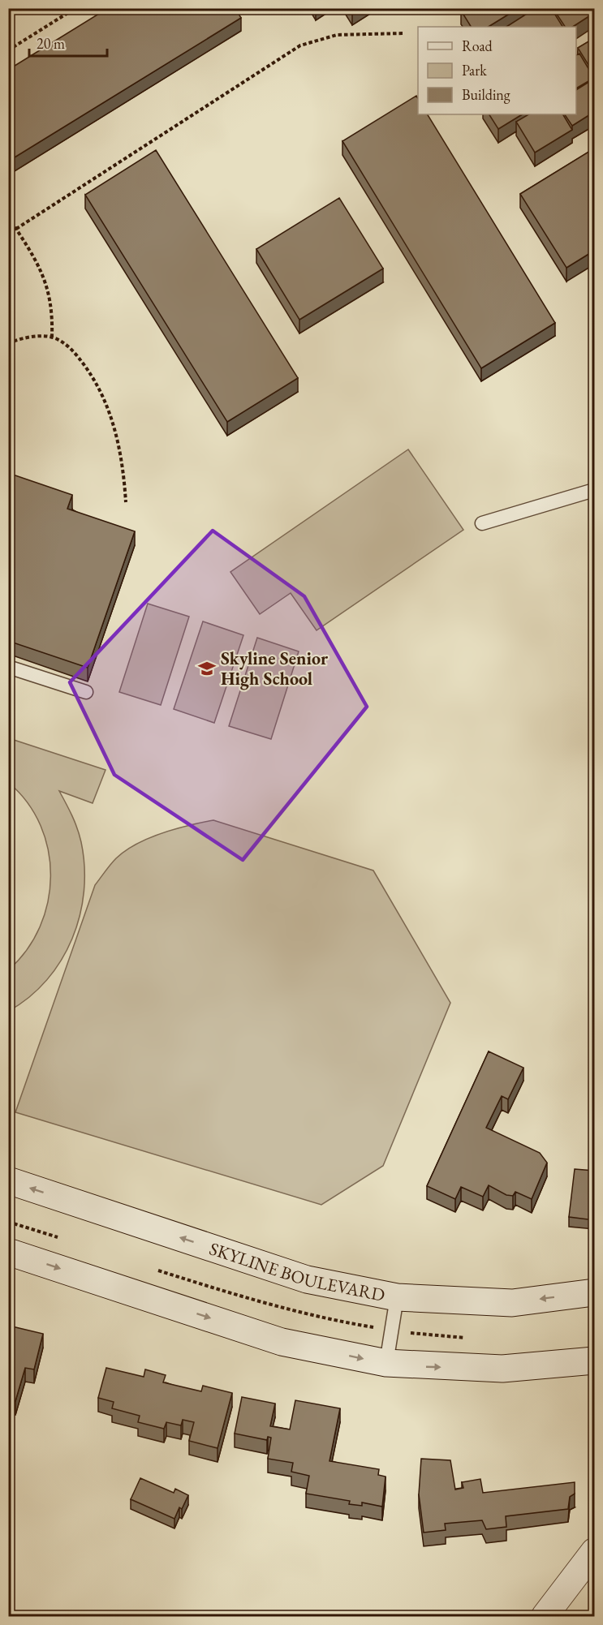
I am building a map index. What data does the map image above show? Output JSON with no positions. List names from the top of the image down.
{
  "streets": {
    "main road": ["SKYLINE BOULEVARD"]
  },
  "places": {
    "school or university": ["Skyline Senior High School"]
  },
  "legend": ["Road", "Park", "Building"],
  "scale_bar": "20 m"
}
